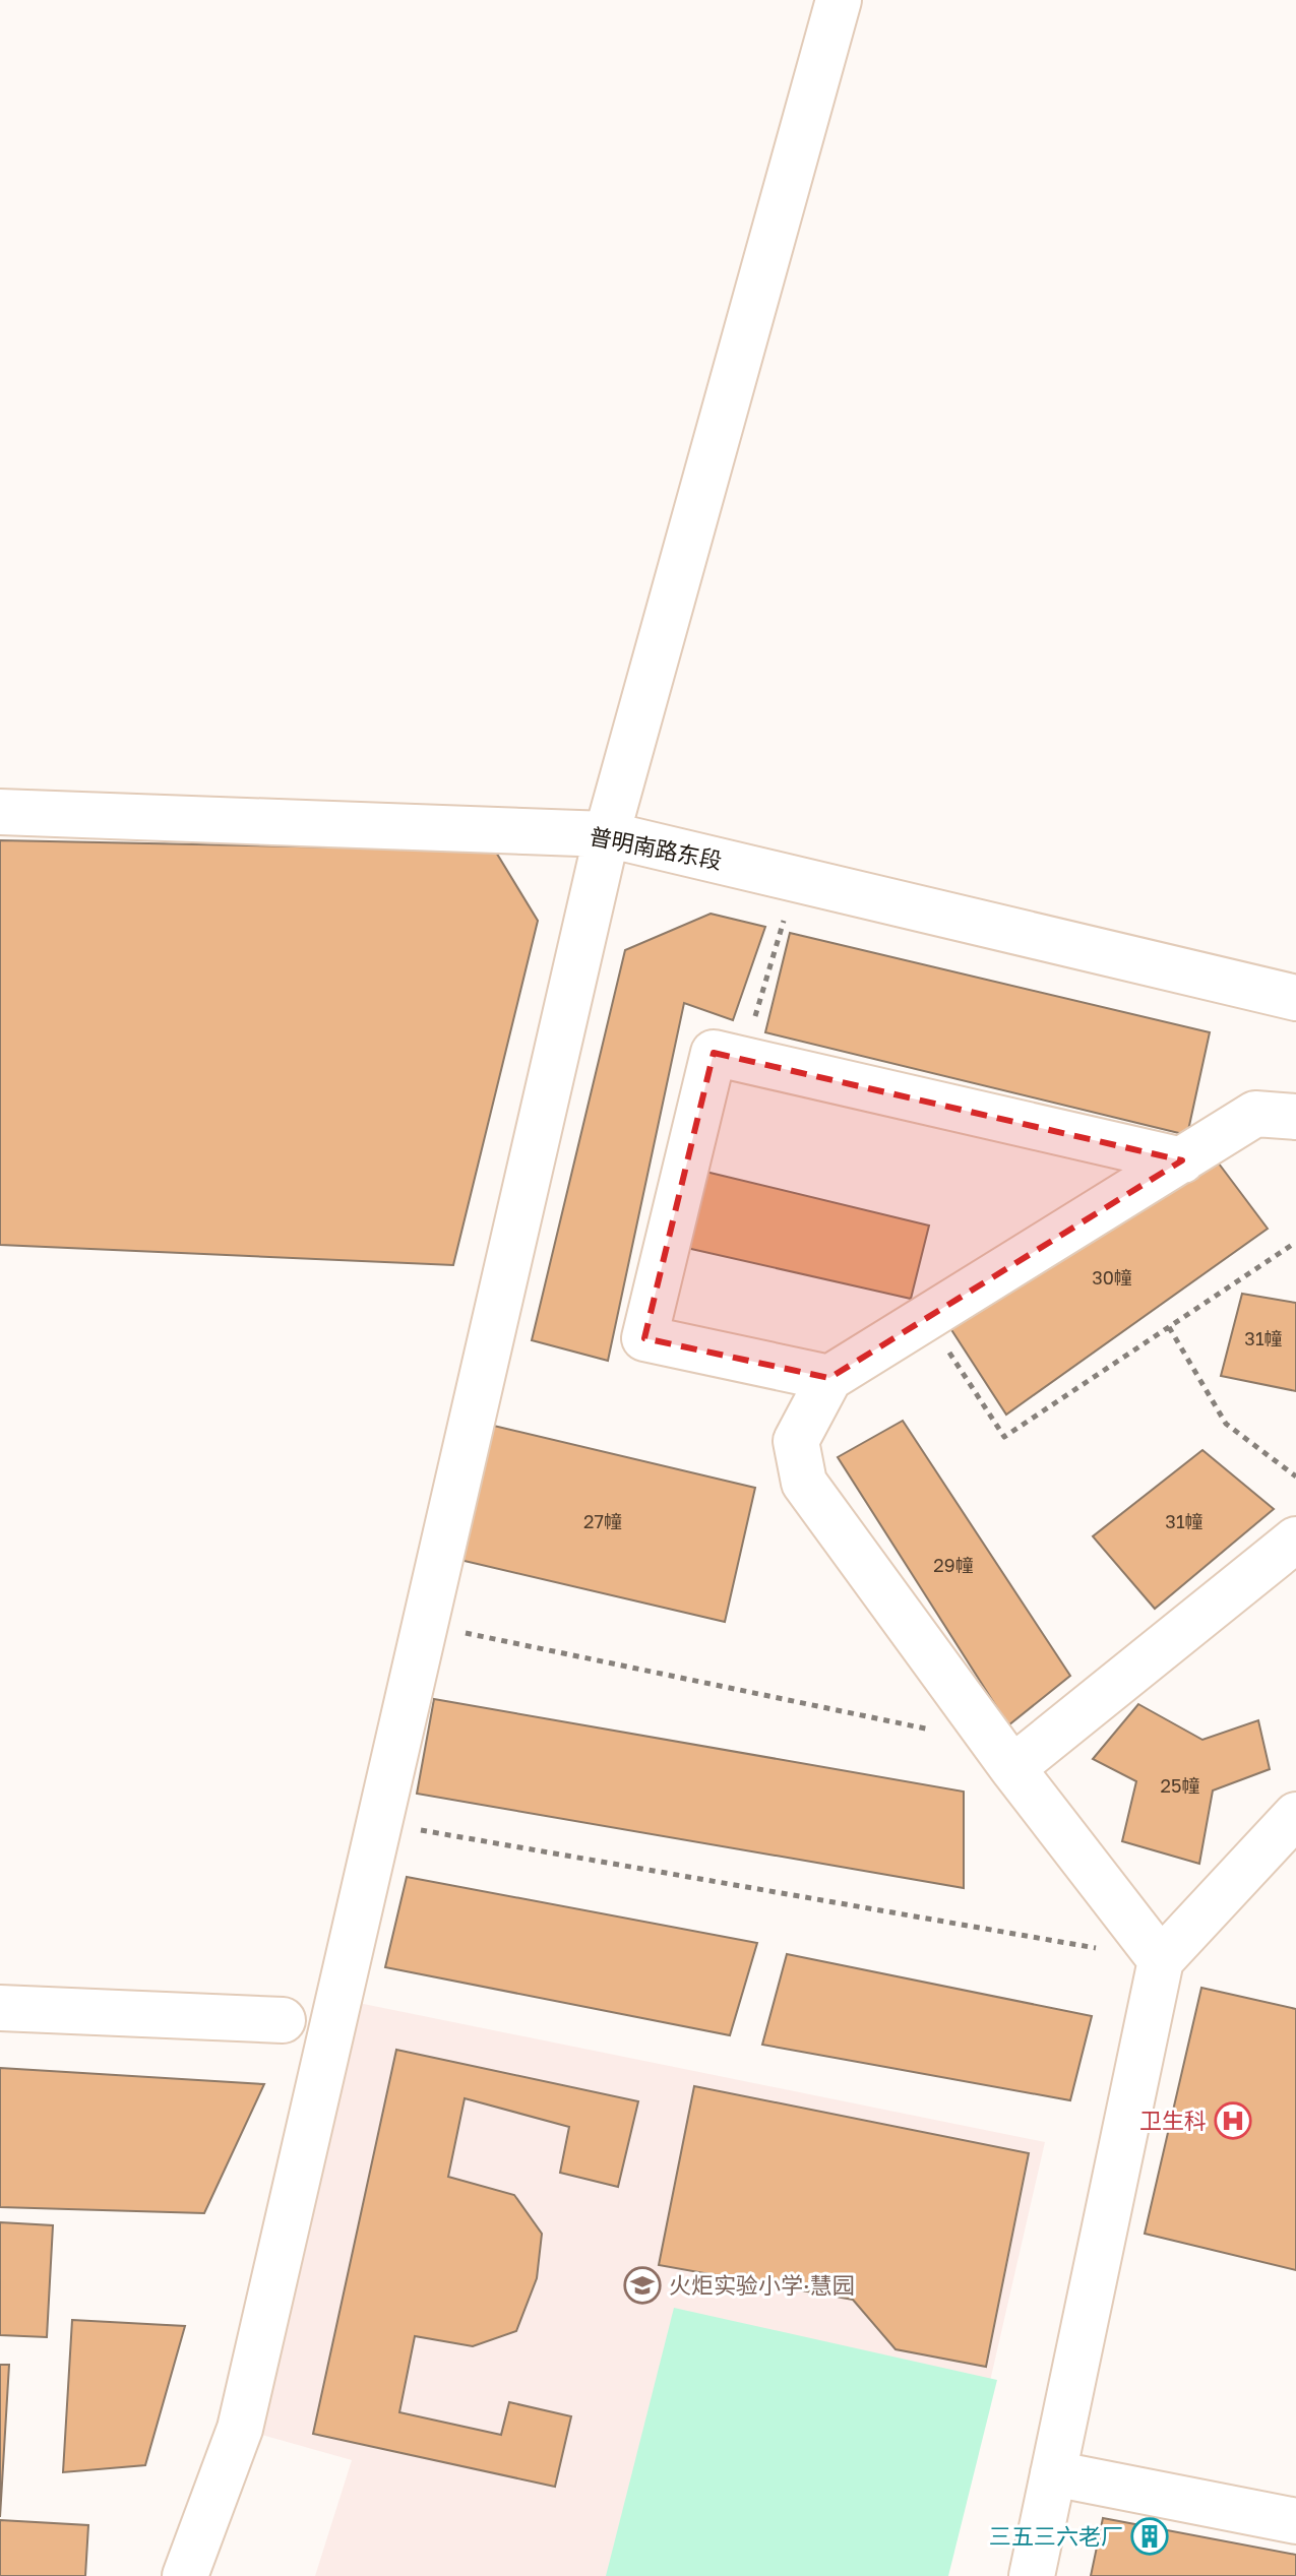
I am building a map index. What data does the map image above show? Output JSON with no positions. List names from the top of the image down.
{
  "streets": {
    "street": ["普明南路东段"]
  },
  "places": {
    "hospital": ["卫生科"],
    "school or university": ["火炬实验小学·慧园"],
    "building": ["三五三六老厂"]
  },
  "house_numbers": [
    "30幢",
    "31幢",
    "27幢",
    "31幢",
    "29幢",
    "25幢"
  ]
}
